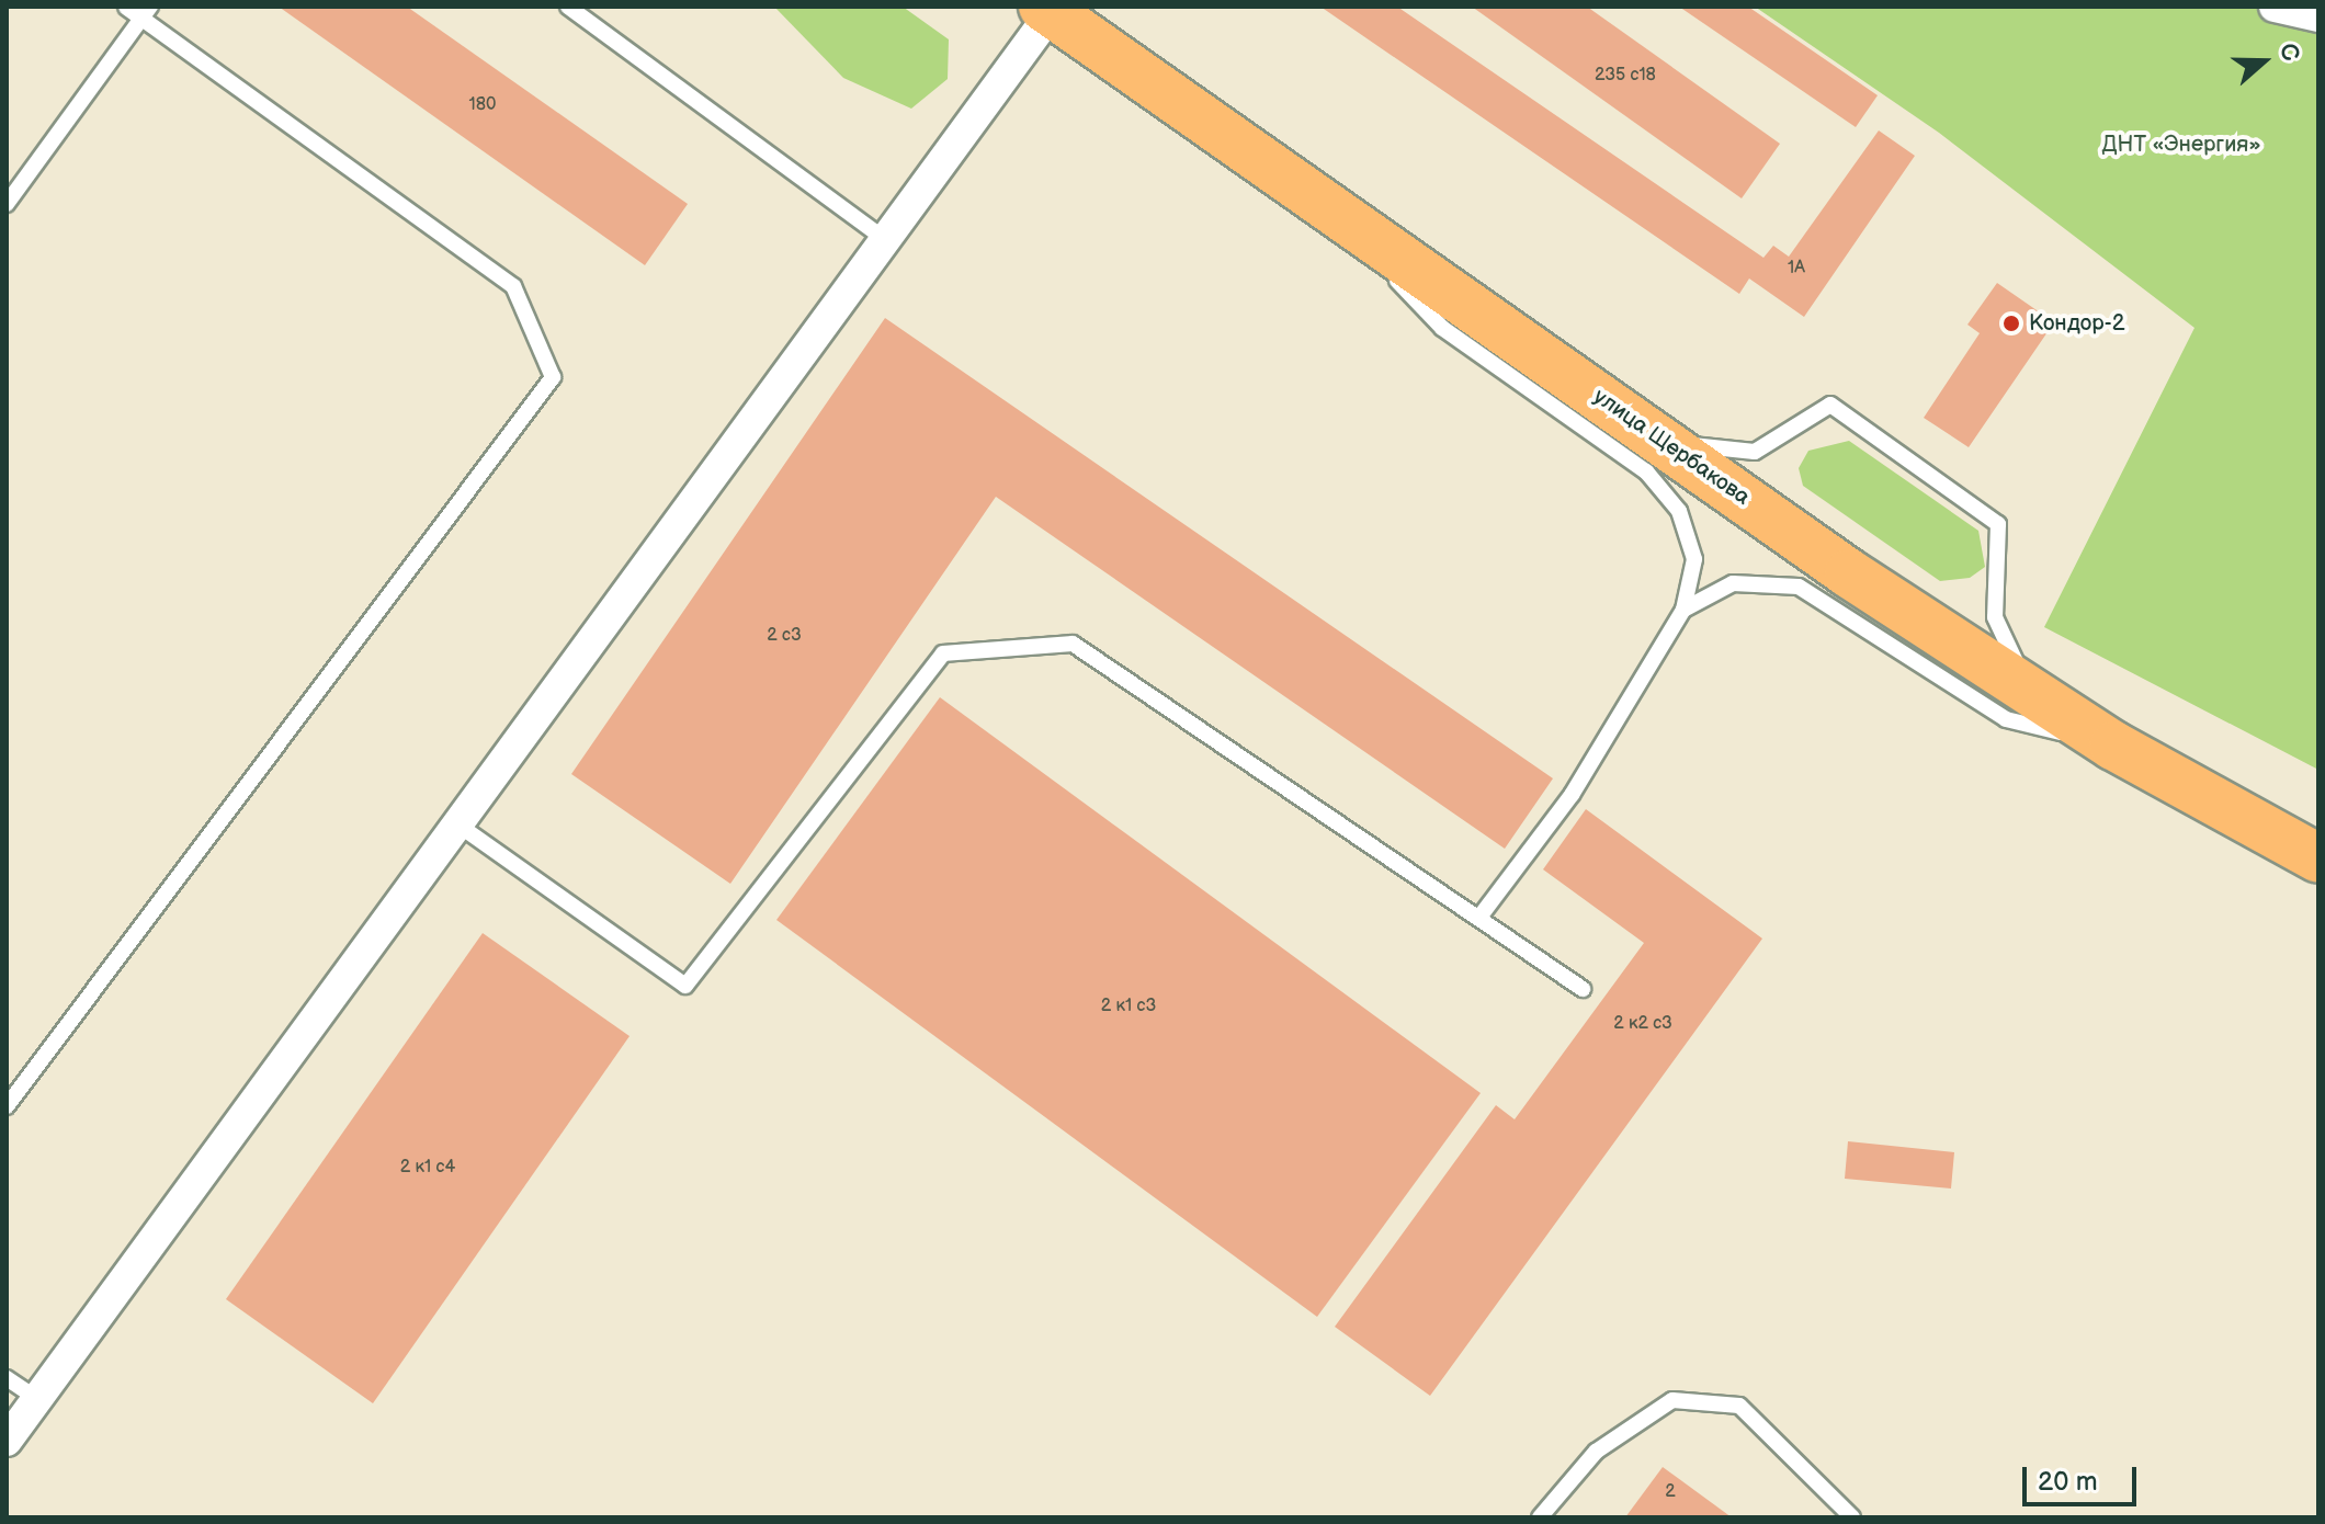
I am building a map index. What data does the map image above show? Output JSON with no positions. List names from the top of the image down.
{
  "streets": {
    "main road": ["улица Щербакова"]
  },
  "parks": ["ДНТ «Энергия»"],
  "places": ["Кондор-2"],
  "house_numbers": [
    "235 с18",
    "180",
    "1А",
    "2 с3",
    "2 к1 с3",
    "2 к2 с3",
    "2 к1 с4",
    "2"
  ],
  "scale_bar": "20 m",
  "north": "right"
}
